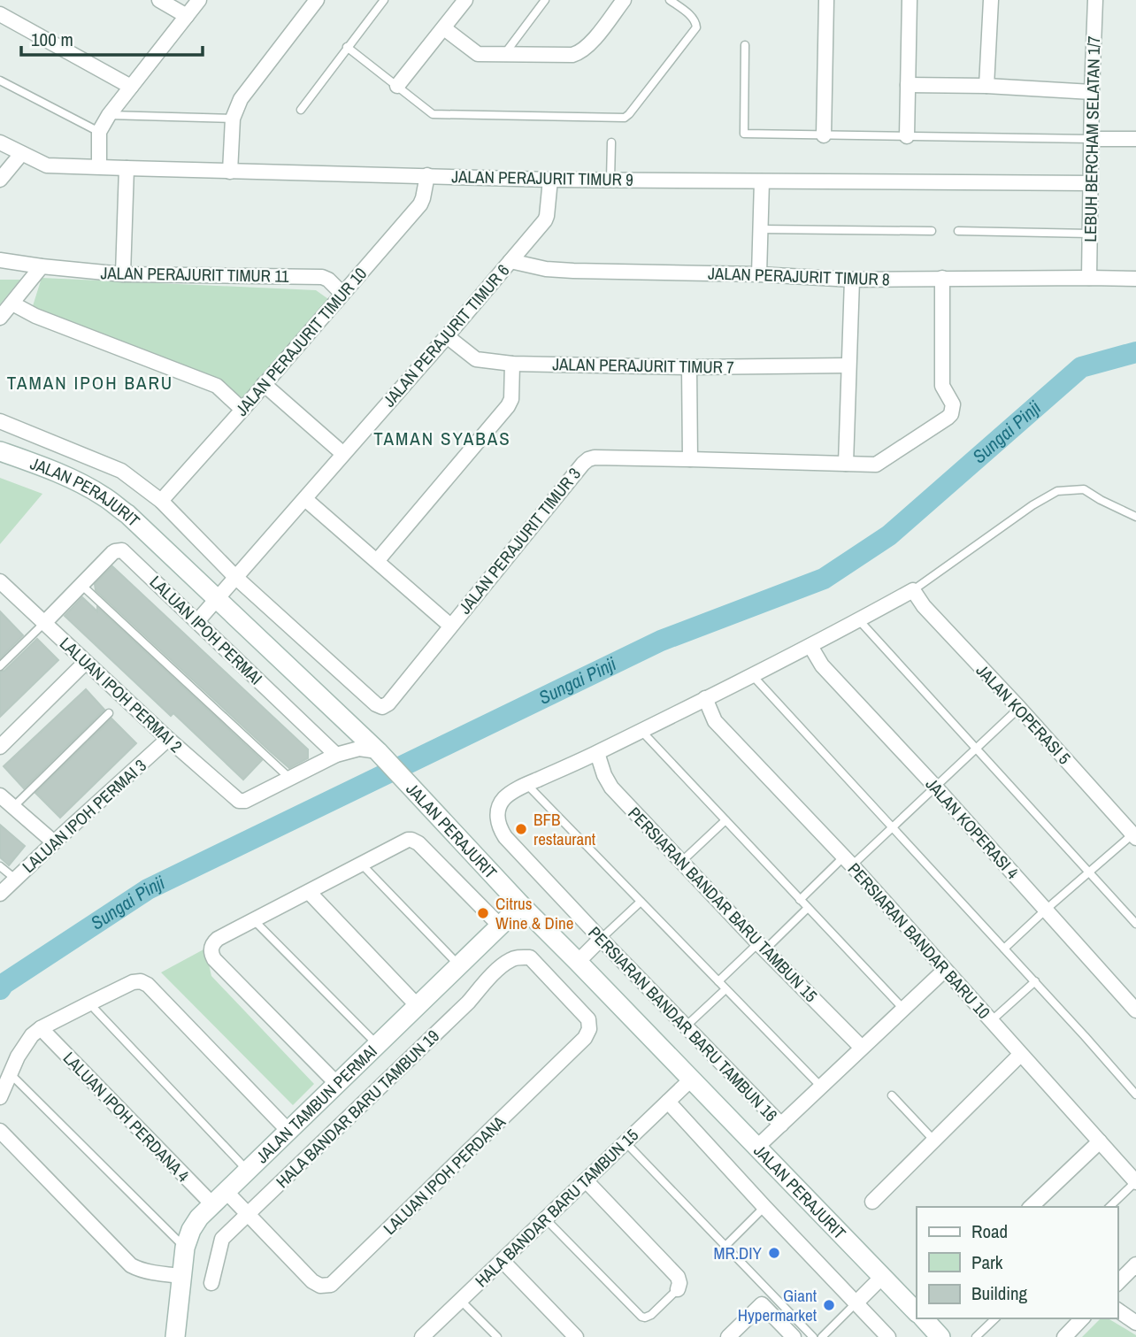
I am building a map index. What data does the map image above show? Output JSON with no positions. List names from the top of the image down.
{
  "streets": {
    "street": [
      "LEBUH BERCHAM SELATAN 1/7",
      "JALAN PERAJURIT TIMUR 9",
      "JALAN PERAJURIT TIMUR 11",
      "JALAN PERAJURIT TIMUR 8",
      "JALAN PERAJURIT TIMUR 6",
      "JALAN PERAJURIT TIMUR 10",
      "JALAN PERAJURIT TIMUR 7",
      "JALAN PERAJURIT",
      "JALAN PERAJURIT TIMUR 3",
      "LALUAN IPOH PERMAI",
      "LALUAN IPOH PERMAI 2",
      "JALAN KOPERASI 5",
      "LALUAN IPOH PERMAI 3",
      "JALAN KOPERASI 4",
      "PERSIARAN BANDAR BARU TAMBUN 15",
      "PERSIARAN BANDAR BARU 10",
      "PERSIARAN BANDAR BARU TAMBUN 16",
      "JALAN TAMBUN PERMAI",
      "HALA BANDAR BARU TAMBUN 19",
      "LALUAN IPOH PERDANA 4",
      "LALUAN IPOH PERDANA",
      "HALA BANDAR BARU TAMBUN 15"
    ]
  },
  "crossings": [
    ["LEBUH BERCHAM SELATAN 1/7", "JALAN PERAJURIT TIMUR 9"],
    ["LEBUH BERCHAM SELATAN 1/7", "JALAN PERAJURIT TIMUR 8"],
    ["JALAN PERAJURIT TIMUR 9", "JALAN PERAJURIT TIMUR 6"],
    ["JALAN PERAJURIT TIMUR 9", "JALAN PERAJURIT TIMUR 10"],
    ["JALAN PERAJURIT TIMUR 11", "JALAN PERAJURIT TIMUR 10"],
    ["JALAN PERAJURIT TIMUR 8", "JALAN PERAJURIT TIMUR 6"],
    ["JALAN PERAJURIT TIMUR 8", "JALAN PERAJURIT TIMUR 3"],
    ["JALAN PERAJURIT TIMUR 6", "JALAN PERAJURIT TIMUR 7"],
    ["JALAN PERAJURIT TIMUR 6", "JALAN PERAJURIT"],
    ["JALAN PERAJURIT TIMUR 6", "JALAN PERAJURIT TIMUR 3"],
    ["JALAN PERAJURIT TIMUR 6", "LALUAN IPOH PERMAI"],
    ["JALAN PERAJURIT", "JALAN TAMBUN PERMAI"],
    ["JALAN PERAJURIT", "HALA BANDAR BARU TAMBUN 15"],
    ["LALUAN IPOH PERMAI", "LALUAN IPOH PERMAI 2"],
    ["LALUAN IPOH PERMAI 2", "LALUAN IPOH PERMAI 3"],
    ["JALAN TAMBUN PERMAI", "LALUAN IPOH PERDANA 4"],
    ["JALAN TAMBUN PERMAI", "LALUAN IPOH PERDANA"],
    ["HALA BANDAR BARU TAMBUN 19", "LALUAN IPOH PERDANA"]
  ],
  "districts": ["TAMAN IPOH BARU", "TAMAN SYABAS"],
  "water": ["Sungai Pinji"],
  "places": [
    "BFB restaurant",
    "Citrus Wine & Dine",
    "MR.DIY",
    "Giant Hypermarket"
  ],
  "legend": ["Road", "Park", "Building"],
  "scale_bar": "100 m"
}
